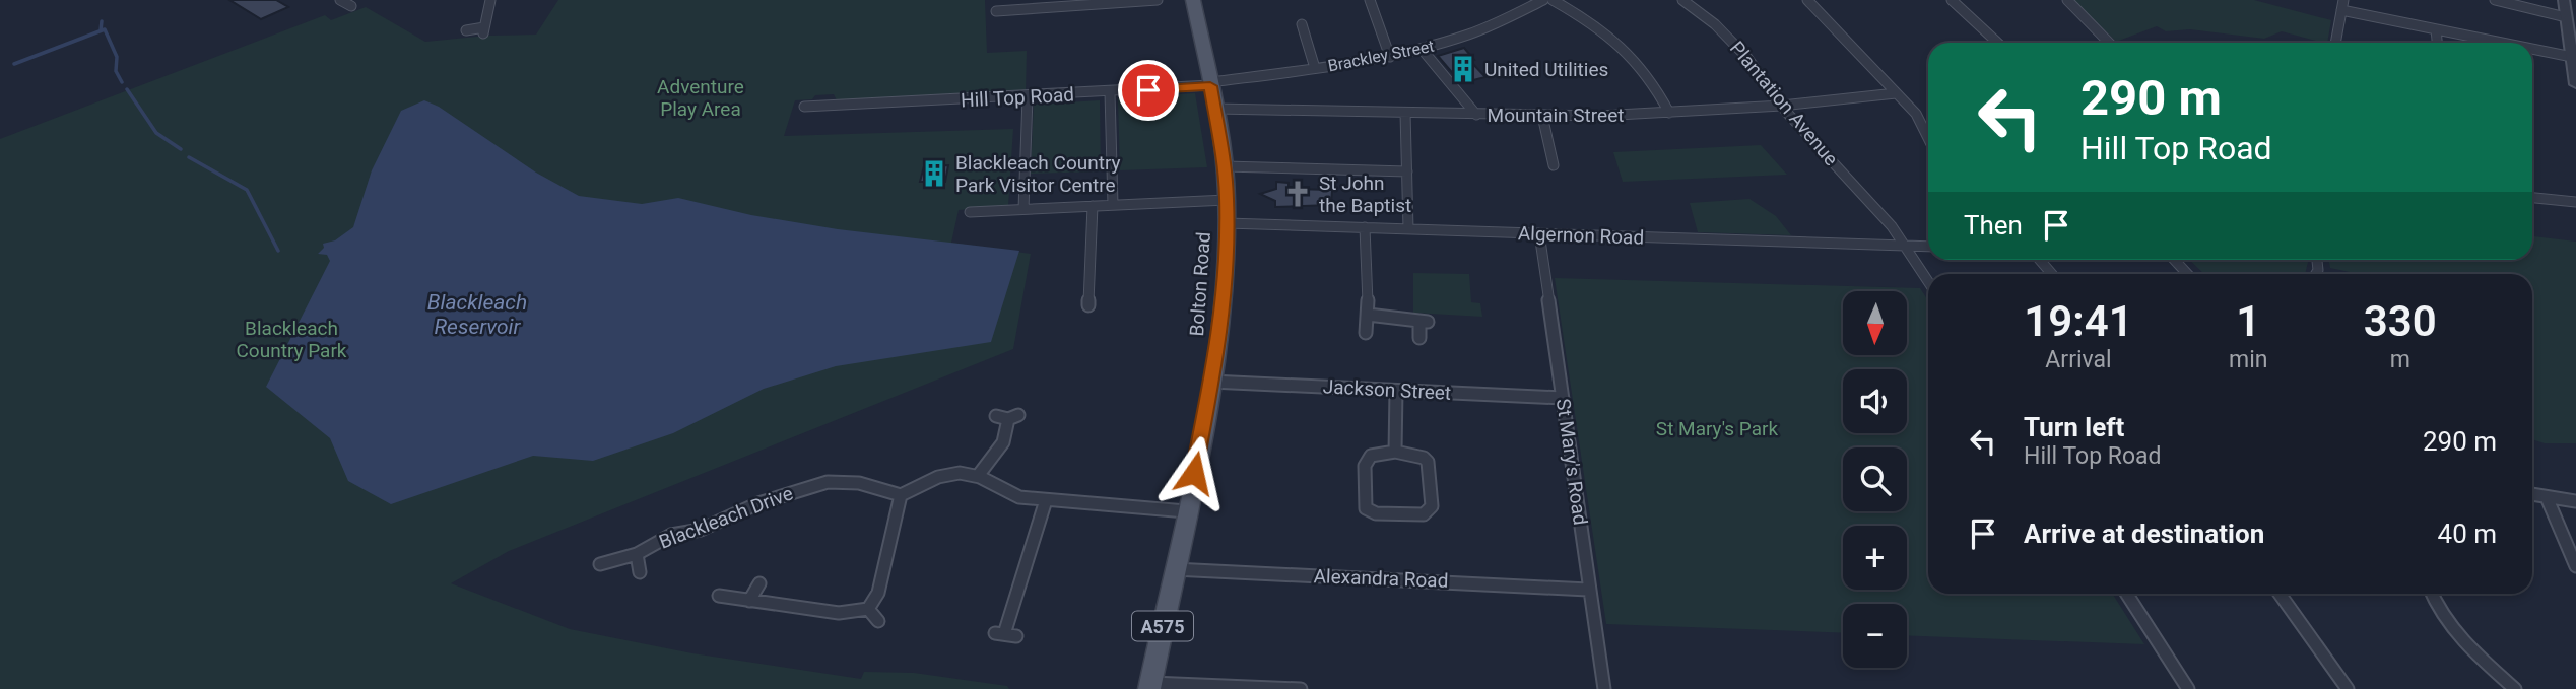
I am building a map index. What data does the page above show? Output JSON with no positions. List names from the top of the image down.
{
  "streets": {
    "main road": ["Bolton Road", "A575"],
    "street": [
      "Brackley Street",
      "Hill Top Road",
      "Plantation Avenue",
      "Mountain Street",
      "Algernon Road",
      "Jackson Street",
      "St Mary's Road",
      "Blackleach Drive",
      "Alexandra Road"
    ]
  },
  "crossings": [
    ["Brackley Street", "Hill Top Road"],
    ["Brackley Street", "Bolton Road"],
    ["Hill Top Road", "Bolton Road"],
    ["Plantation Avenue", "Mountain Street"],
    ["Plantation Avenue", "Algernon Road"],
    ["Mountain Street", "Bolton Road"],
    ["Algernon Road", "Bolton Road"],
    ["Algernon Road", "St Mary's Road"],
    ["Bolton Road", "Jackson Street"],
    ["Bolton Road", "Alexandra Road"],
    ["Bolton Road", "A575"],
    ["Jackson Street", "St Mary's Road"],
    ["St Mary's Road", "Alexandra Road"],
    ["Alexandra Road", "A575"]
  ],
  "water": ["Blackleach Reservoir"],
  "parks": ["Adventure Play Area", "Blackleach Country Park", "St Mary's Park"],
  "places": {
    "building": ["United Utilities", "Blackleach Country Park Visitor Centre"],
    "church": ["St John the Baptist"]
  },
  "north": "bottom",
  "page": {
    "turn": ["290 m", "Hill Top Road"],
    "then": "Then",
    "eta": [
      "19:41",
      "Arrival",
      "1",
      "min",
      "330",
      "m"
    ],
    "map_buttons": ["+", "−"],
    "list": [
      {
        "name": "Turn left",
        "note": "Hill Top Road",
        "value": "290 m"
      },
      {
        "name": "Arrive at destination",
        "value": "40 m"
      }
    ]
  }
}
